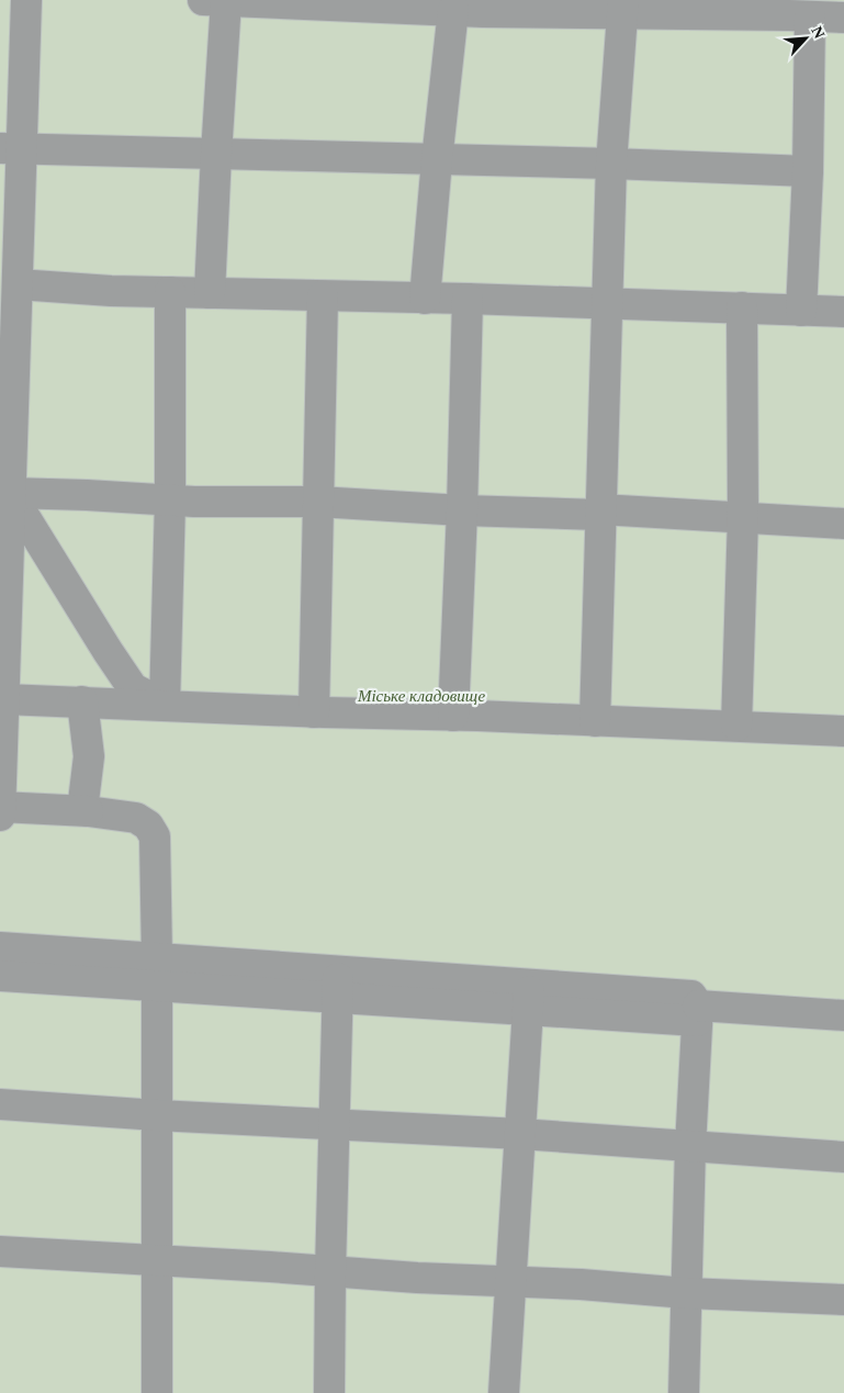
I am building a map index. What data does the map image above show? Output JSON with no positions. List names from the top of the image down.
{
  "parks": ["Міське кладовище"],
  "north": "top right"
}
